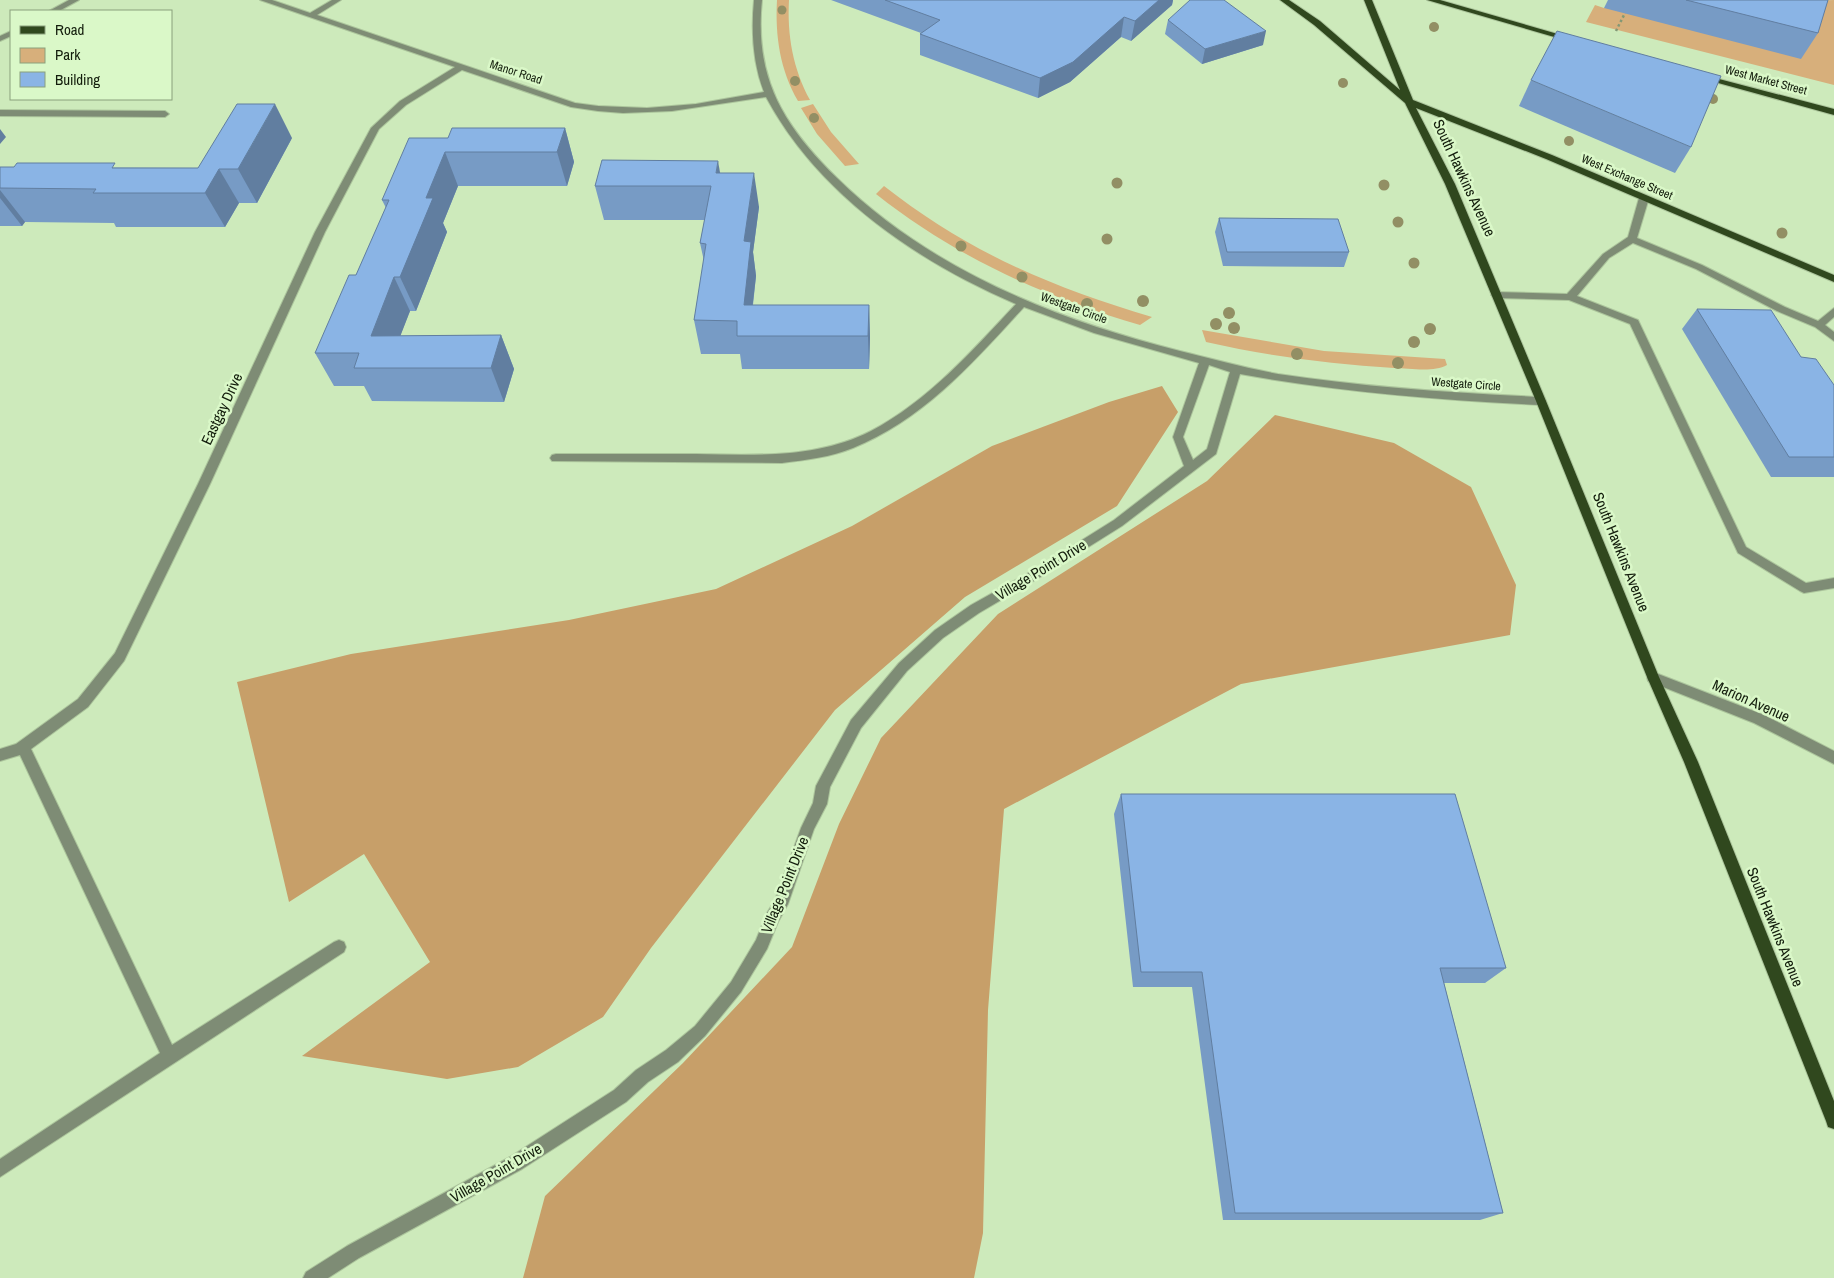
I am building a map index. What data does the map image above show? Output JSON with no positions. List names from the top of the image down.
{
  "streets": {
    "main road": ["West Market Street", "West Exchange Street", "South Hawkins Avenue"],
    "street": [
      "Manor Road",
      "Westgate Circle",
      "Eastgay Drive",
      "Village Point Drive",
      "Marion Avenue"
    ]
  },
  "crossings": [
    ["Manor Road", "Westgate Circle"],
    ["Manor Road", "Eastgay Drive"],
    ["West Exchange Street", "South Hawkins Avenue"],
    ["South Hawkins Avenue", "Westgate Circle"],
    ["South Hawkins Avenue", "Marion Avenue"],
    ["Westgate Circle", "Village Point Drive"]
  ],
  "legend": ["Road", "Park", "Building"]
}
